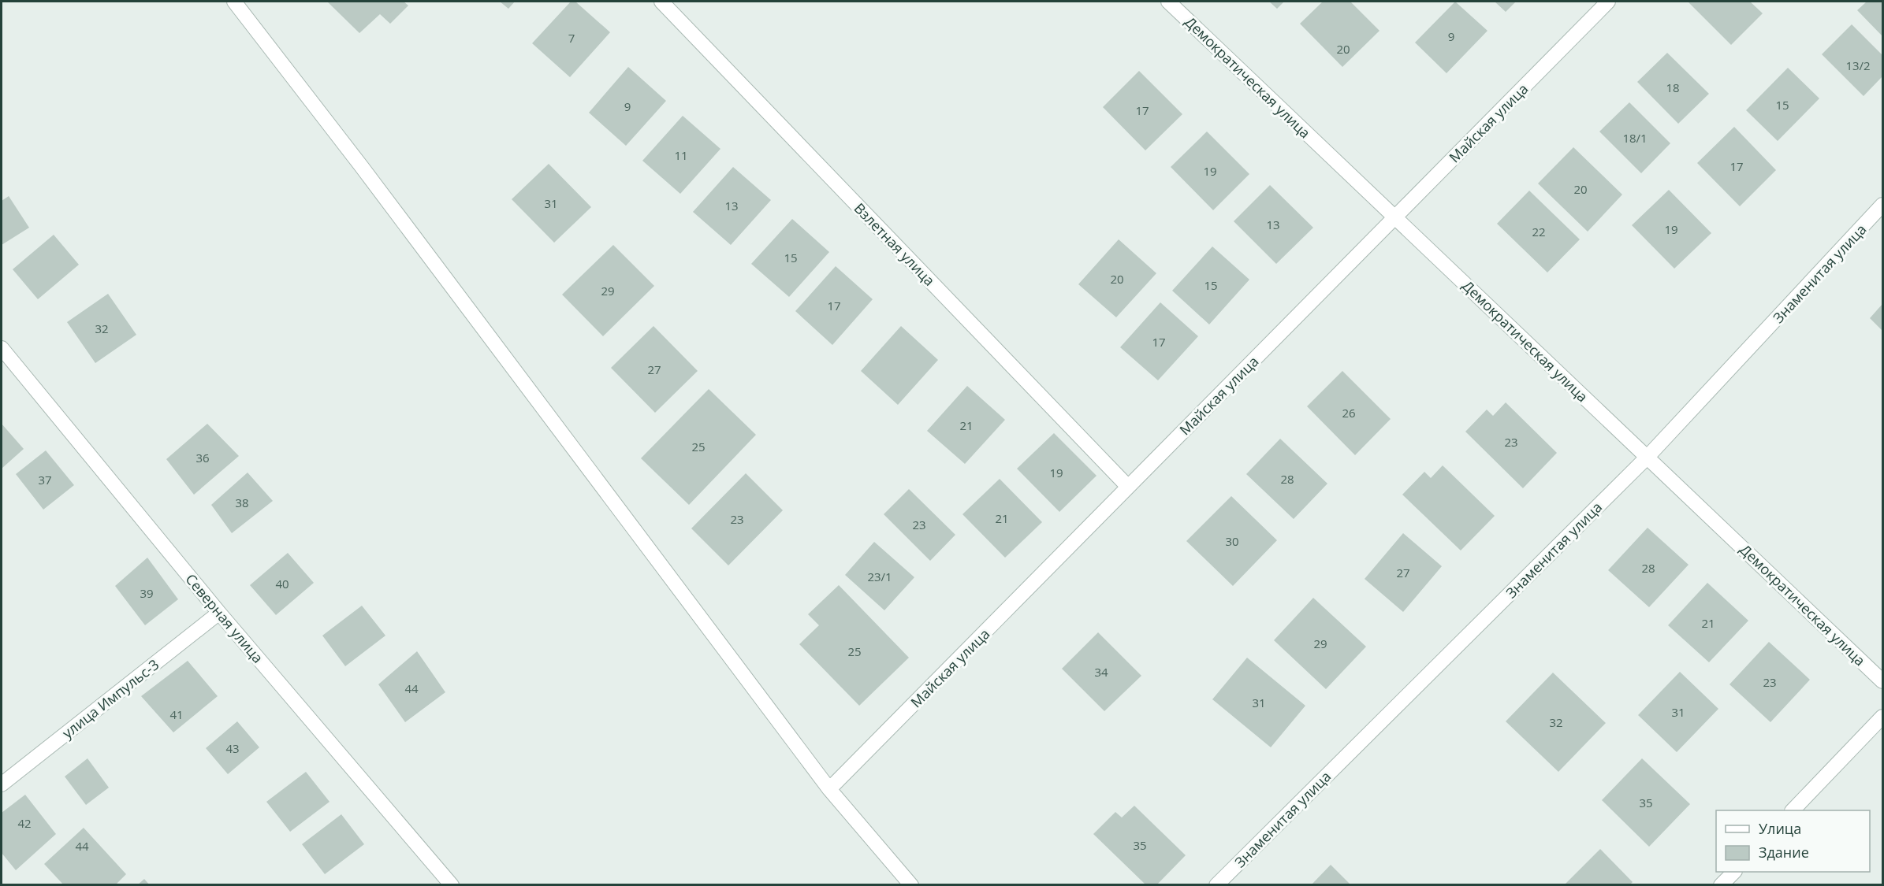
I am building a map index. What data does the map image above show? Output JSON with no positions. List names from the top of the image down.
{
  "streets": {
    "street": [
      "Демократическая улица",
      "Майская улица",
      "Взлетная улица",
      "Знаменитая улица",
      "Северная улица",
      "улица Импульс-3"
    ]
  },
  "crossings": [
    ["Демократическая улица", "Майская улица"],
    ["Демократическая улица", "Знаменитая улица"],
    ["Майская улица", "Взлетная улица"],
    ["Северная улица", "улица Импульс-3"]
  ],
  "house_numbers": [
    "9",
    "7",
    "20",
    "13/2",
    "18",
    "15",
    "9",
    "17",
    "18/1",
    "11",
    "17",
    "19",
    "20",
    "31",
    "13",
    "13",
    "19",
    "22",
    "15",
    "20",
    "15",
    "29",
    "17",
    "32",
    "17",
    "27",
    "26",
    "21",
    "23",
    "25",
    "36",
    "19",
    "28",
    "37",
    "38",
    "21",
    "23",
    "23",
    "30",
    "28",
    "27",
    "23/1",
    "40",
    "39",
    "21",
    "29",
    "25",
    "34",
    "23",
    "44",
    "31",
    "31",
    "41",
    "32",
    "43",
    "35",
    "42",
    "35",
    "44"
  ],
  "legend": ["Улица", "Здание"]
}
